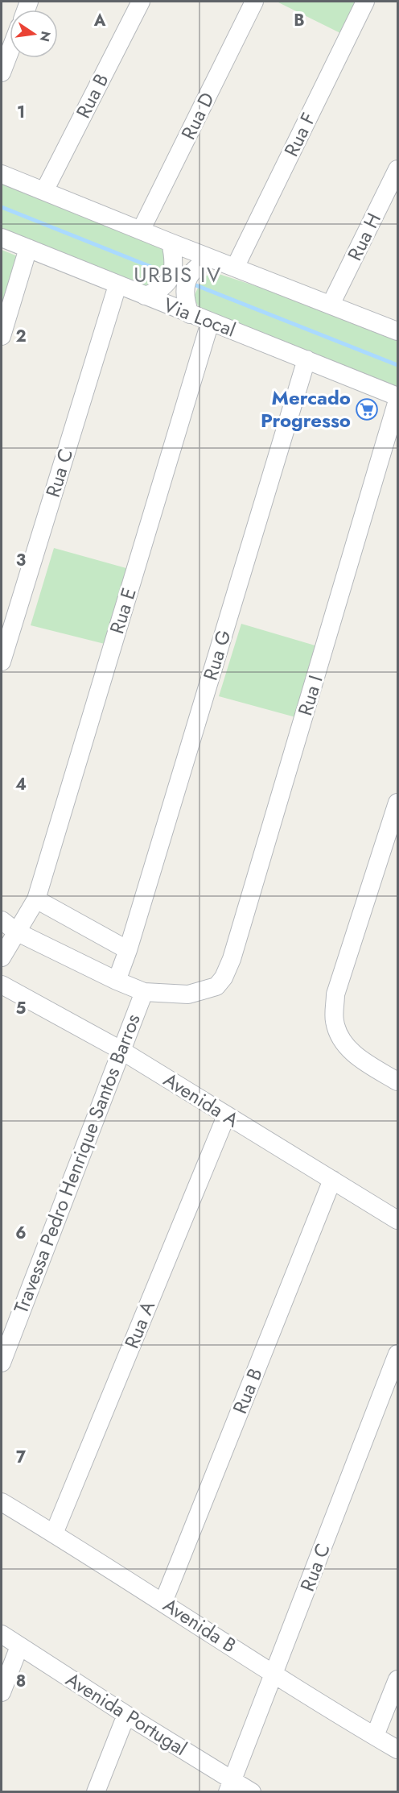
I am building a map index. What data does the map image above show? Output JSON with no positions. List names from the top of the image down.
{
  "streets": {
    "street": [
      "Rua B",
      "Rua D",
      "Rua F",
      "Rua H",
      "Via Local",
      "Rua C",
      "Rua E",
      "Rua G",
      "Rua I",
      "Avenida A",
      "Travessa Pedro Henrique Santos Barros",
      "Rua A",
      "Avenida B",
      "Avenida Portugal"
    ]
  },
  "crossings": [
    ["Rua B", "Avenida A"],
    ["Rua B", "Avenida B"],
    ["Via Local", "Rua C"],
    ["Via Local", "Rua E"],
    ["Via Local", "Rua G"],
    ["Rua C", "Avenida B"],
    ["Rua C", "Avenida Portugal"],
    ["Rua I", "Travessa Pedro Henrique Santos Barros"],
    ["Avenida A", "Travessa Pedro Henrique Santos Barros"],
    ["Avenida A", "Rua A"],
    ["Rua A", "Avenida B"]
  ],
  "districts": ["URBIS IV"],
  "places": {
    "supermarket": ["Mercado Progresso"]
  },
  "north": "right",
  "grid": {
    "columns": ["A", "B"],
    "rows": [
      "1",
      "2",
      "3",
      "4",
      "5",
      "6",
      "7",
      "8"
    ]
  }
}
